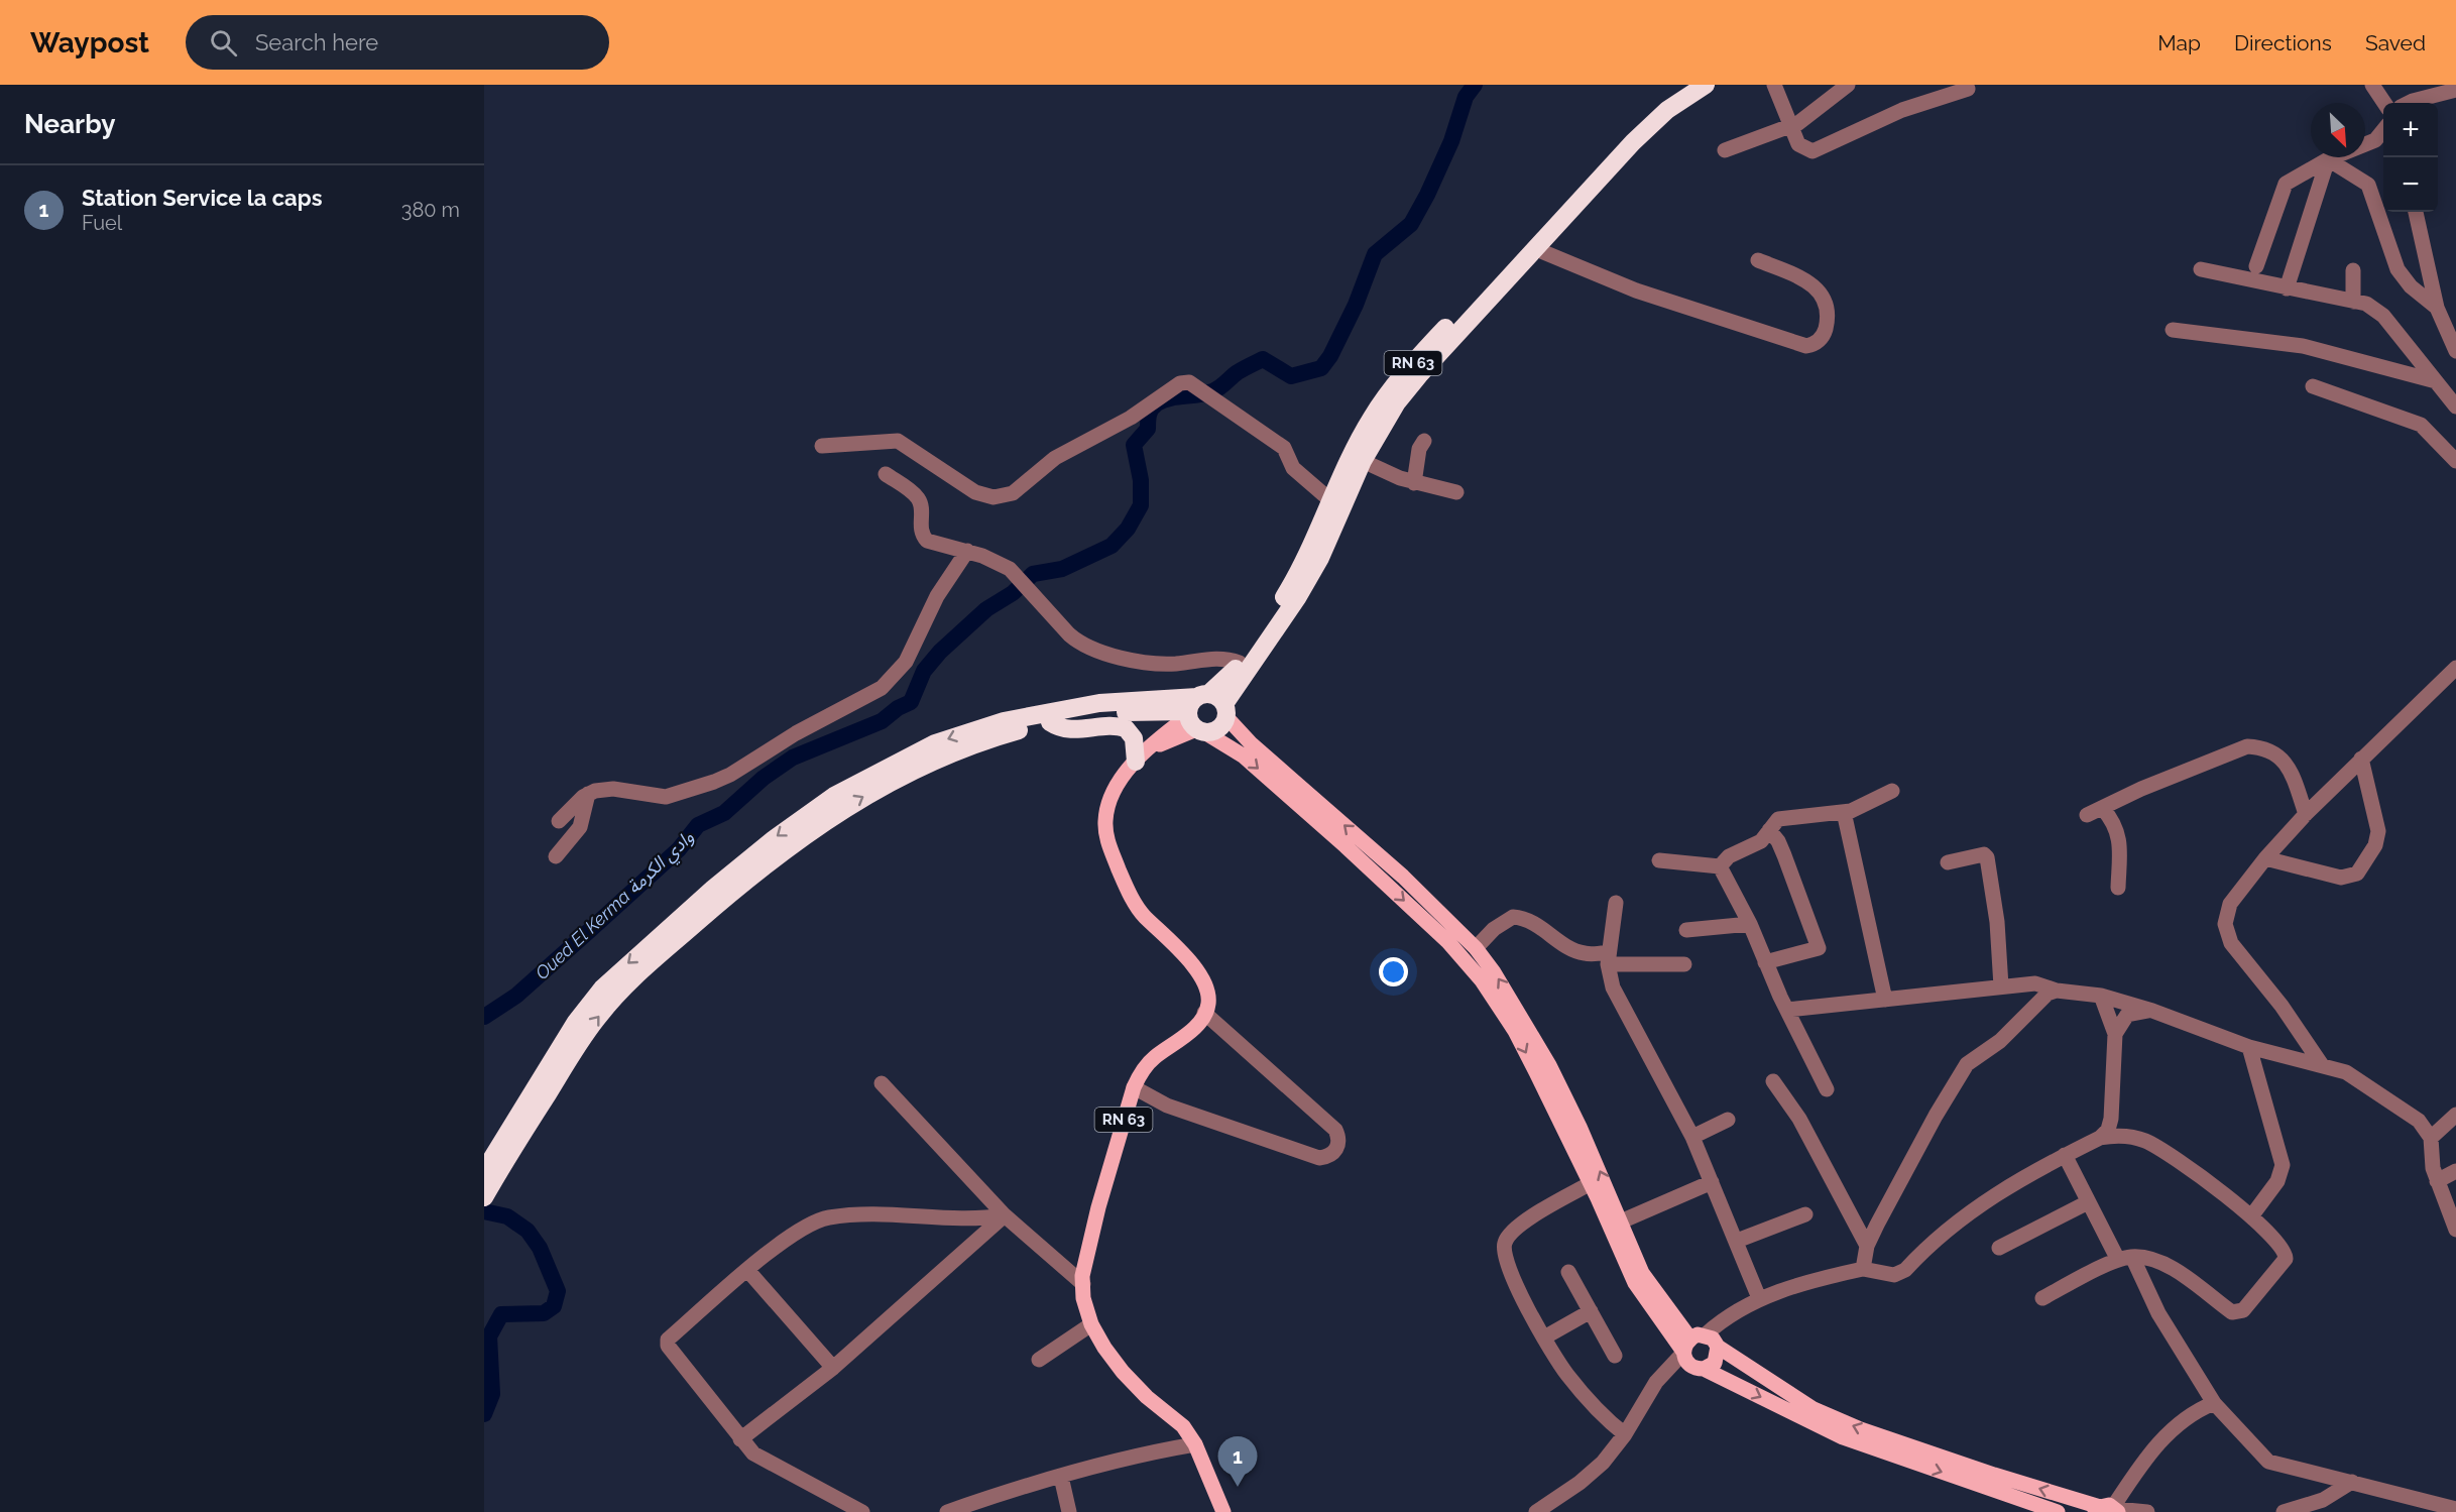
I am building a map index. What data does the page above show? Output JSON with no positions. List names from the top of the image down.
{
  "streets": {
    "highway": ["RN 63"]
  },
  "water": ["Oued El Kerma وادي الكرمة"],
  "north": "bottom right",
  "page": {
    "header": "Waypost",
    "search": "Search here",
    "nav": ["Map", "Directions", "Saved"],
    "heading": "Nearby",
    "map_buttons": ["+", "−"],
    "list": [
      {
        "mark": "1",
        "name": "Station Service la caps",
        "note": "Fuel",
        "value": "380 m"
      }
    ],
    "pins": "1"
  }
}
